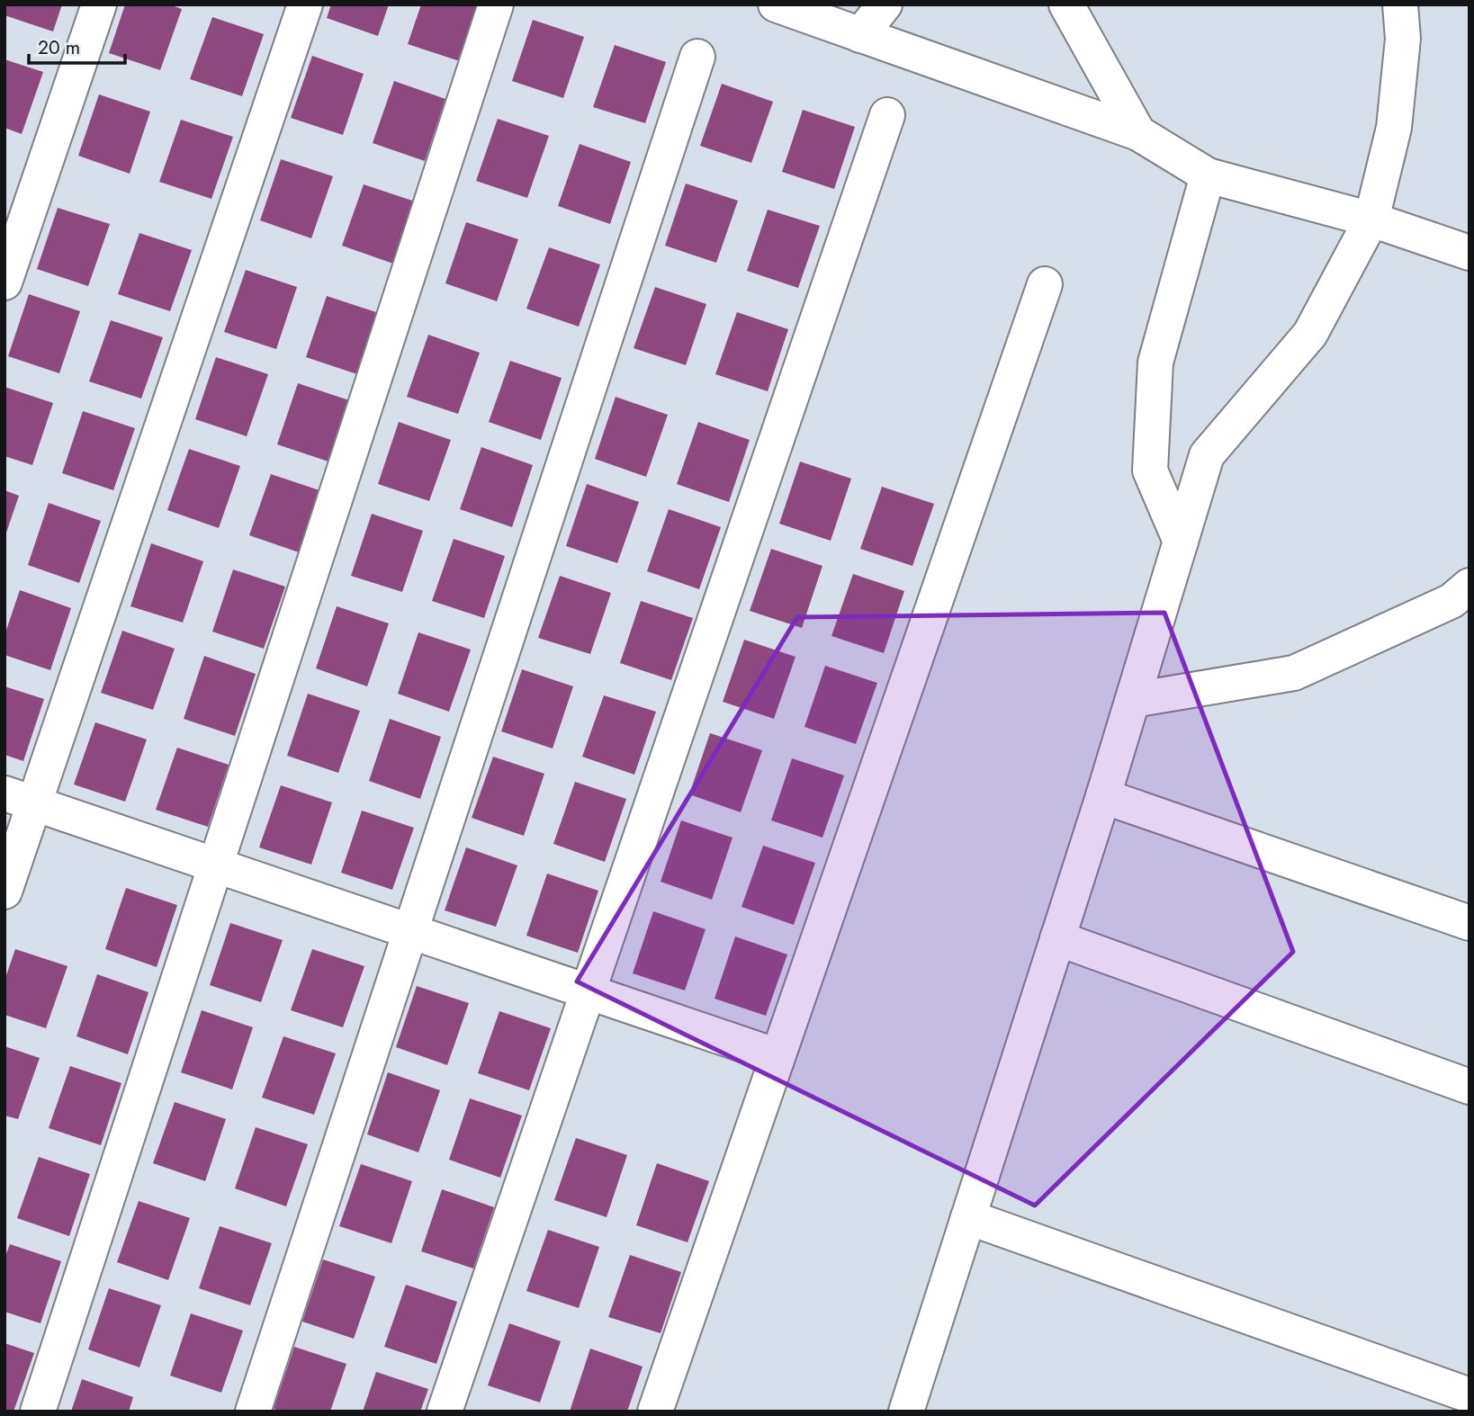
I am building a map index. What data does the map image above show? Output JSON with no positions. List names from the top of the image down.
{
  "scale_bar": "20 m"
}
